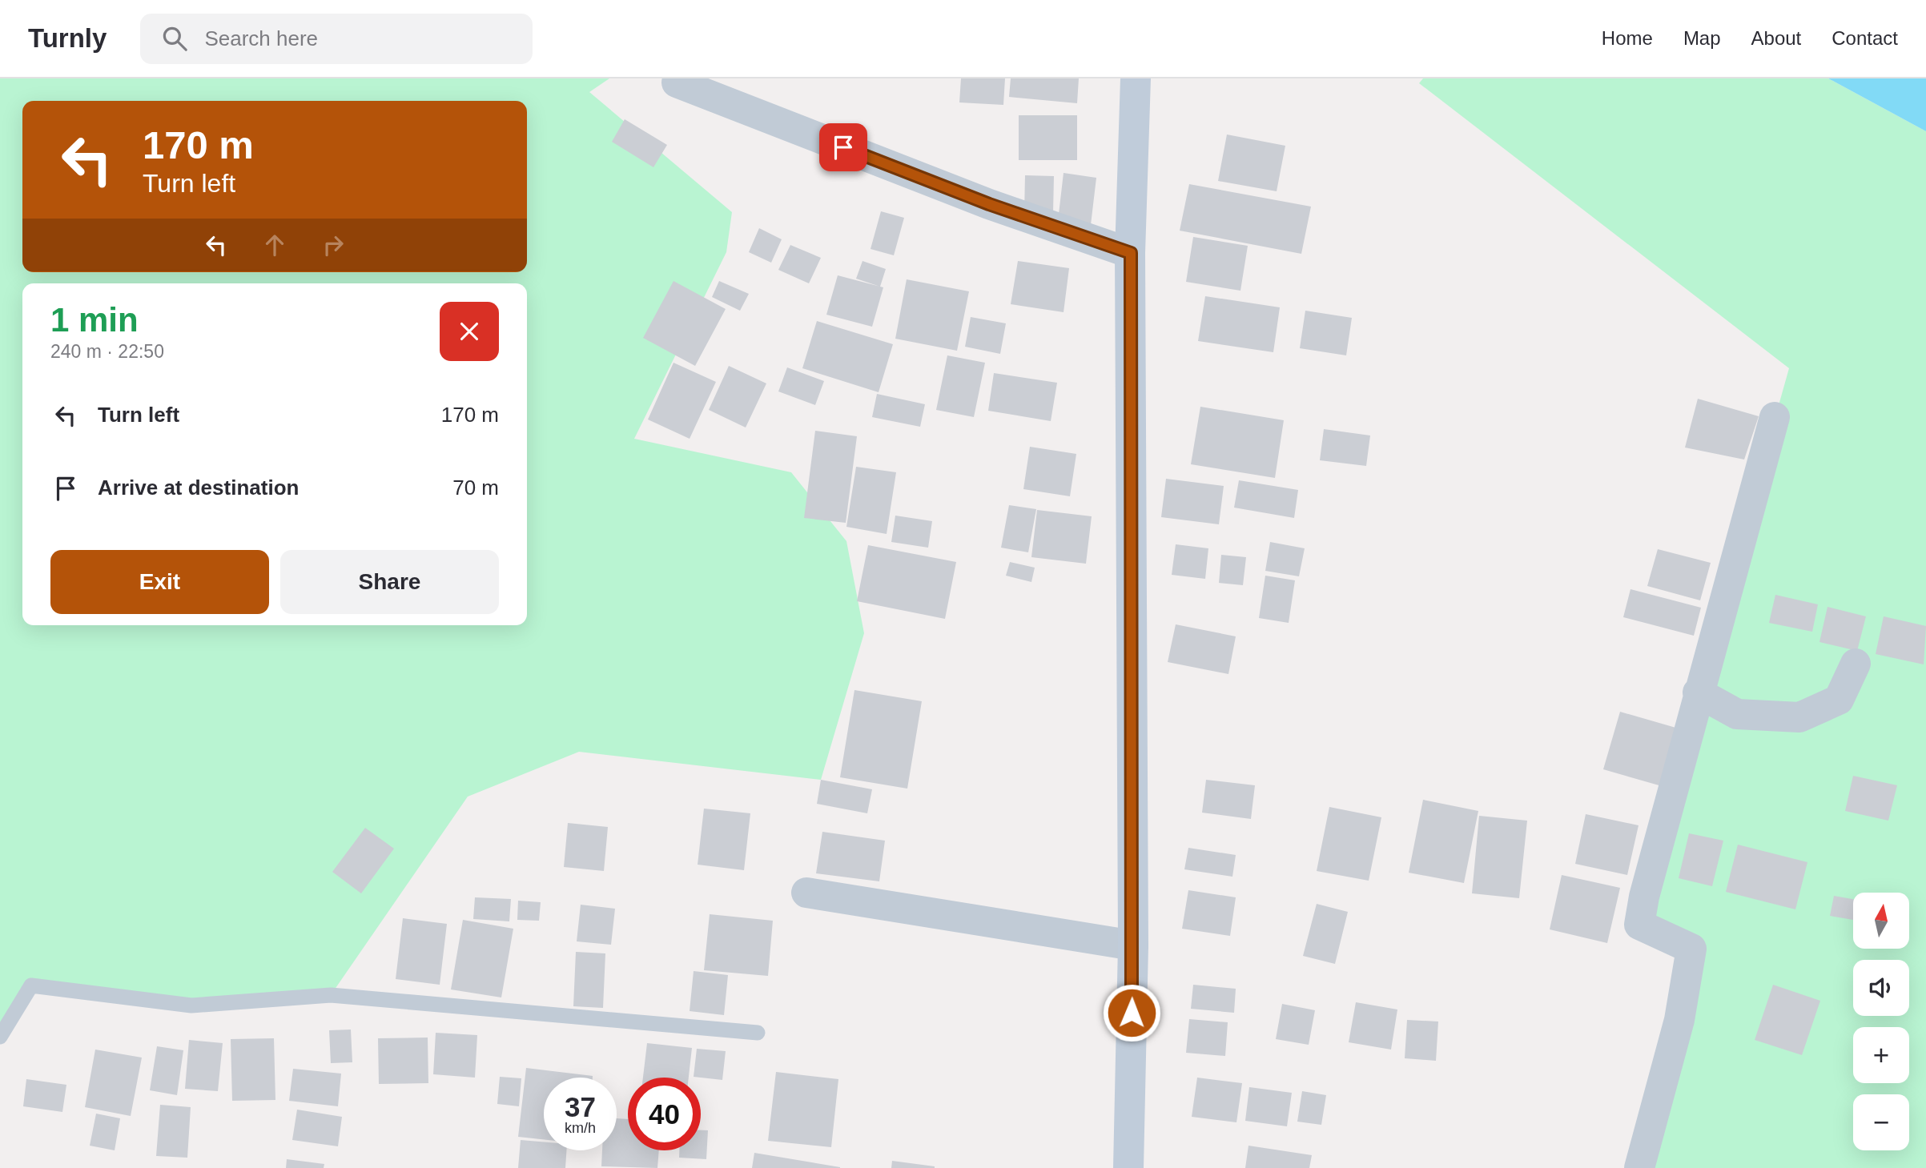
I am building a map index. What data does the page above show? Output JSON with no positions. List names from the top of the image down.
{
  "north": "top",
  "page": {
    "header": "Turnly",
    "search": "Search here",
    "nav": [
      "Home",
      "Map",
      "About",
      "Contact"
    ],
    "turn": ["170 m", "Turn left"],
    "heading": ["1 min", "240 m · 22:50"],
    "list": [
      {
        "name": "Turn left",
        "value": "170 m"
      },
      {
        "name": "Arrive at destination",
        "value": "70 m"
      }
    ],
    "buttons": ["Exit", "Share"],
    "map_buttons": ["+", "−"],
    "speed": "37 km/h",
    "limit": "40"
  }
}
